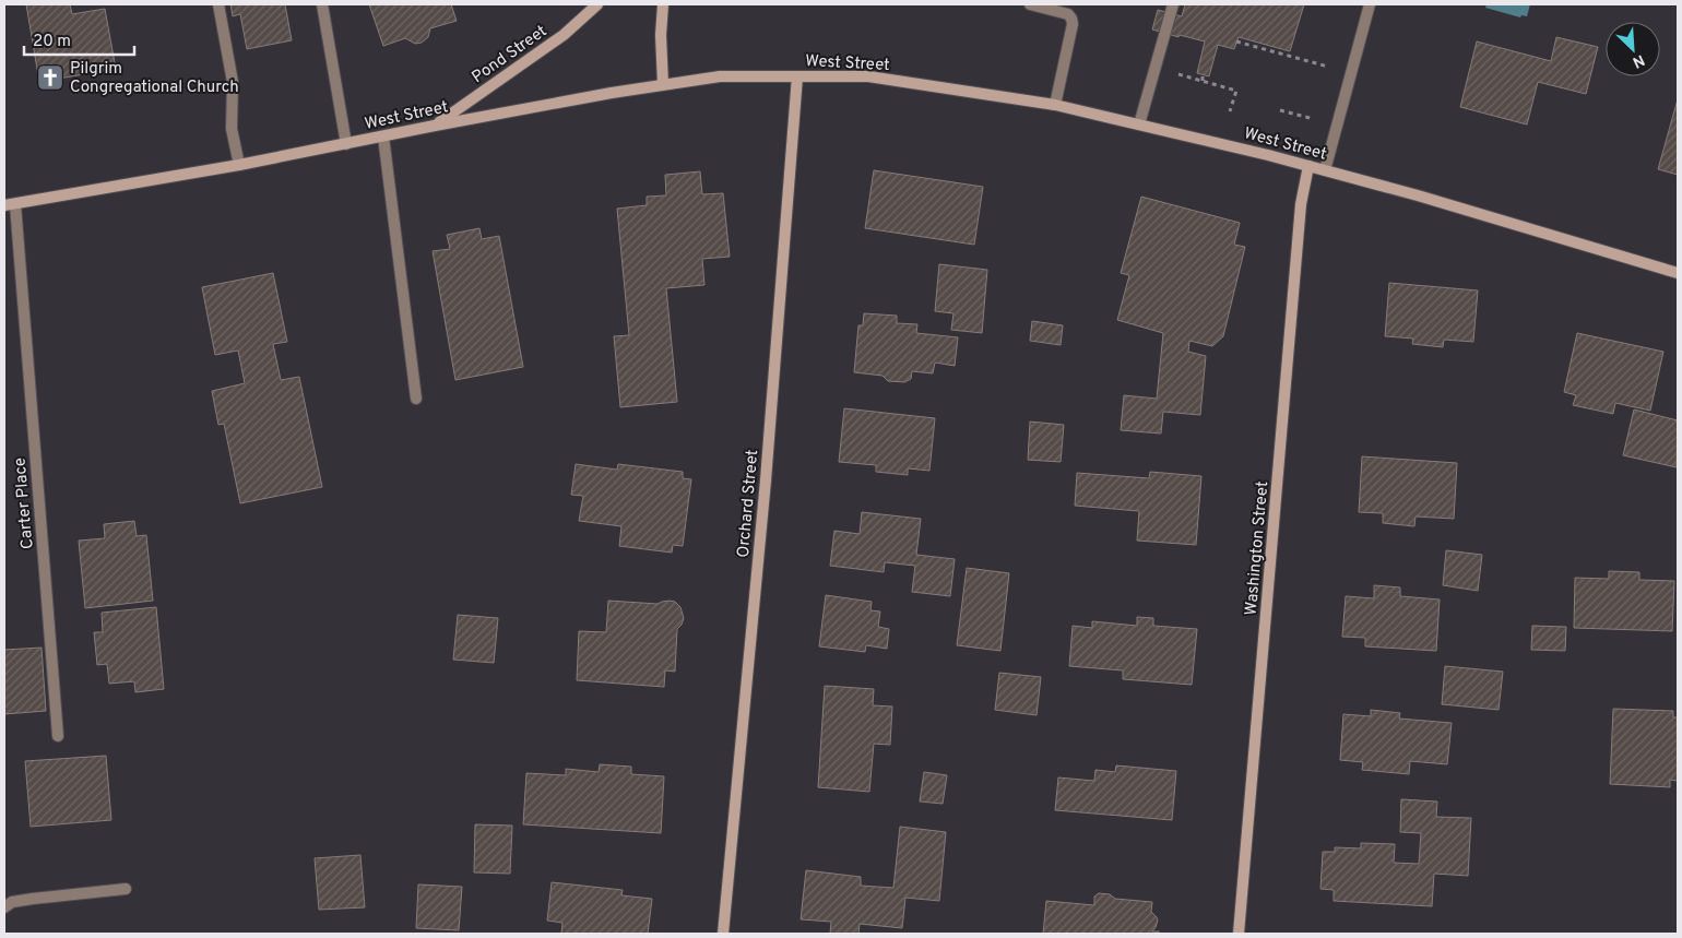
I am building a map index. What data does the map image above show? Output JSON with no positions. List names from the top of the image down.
{
  "streets": {
    "street": [
      "Pond Street",
      "West Street",
      "Carter Place",
      "Orchard Street",
      "Washington Street"
    ]
  },
  "crossings": [
    ["Pond Street", "West Street"],
    ["West Street", "Carter Place"],
    ["West Street", "Orchard Street"],
    ["West Street", "Washington Street"]
  ],
  "places": {
    "church": ["Pilgrim Congregational Church"]
  },
  "scale_bar": "20 m",
  "north": "bottom right"
}
